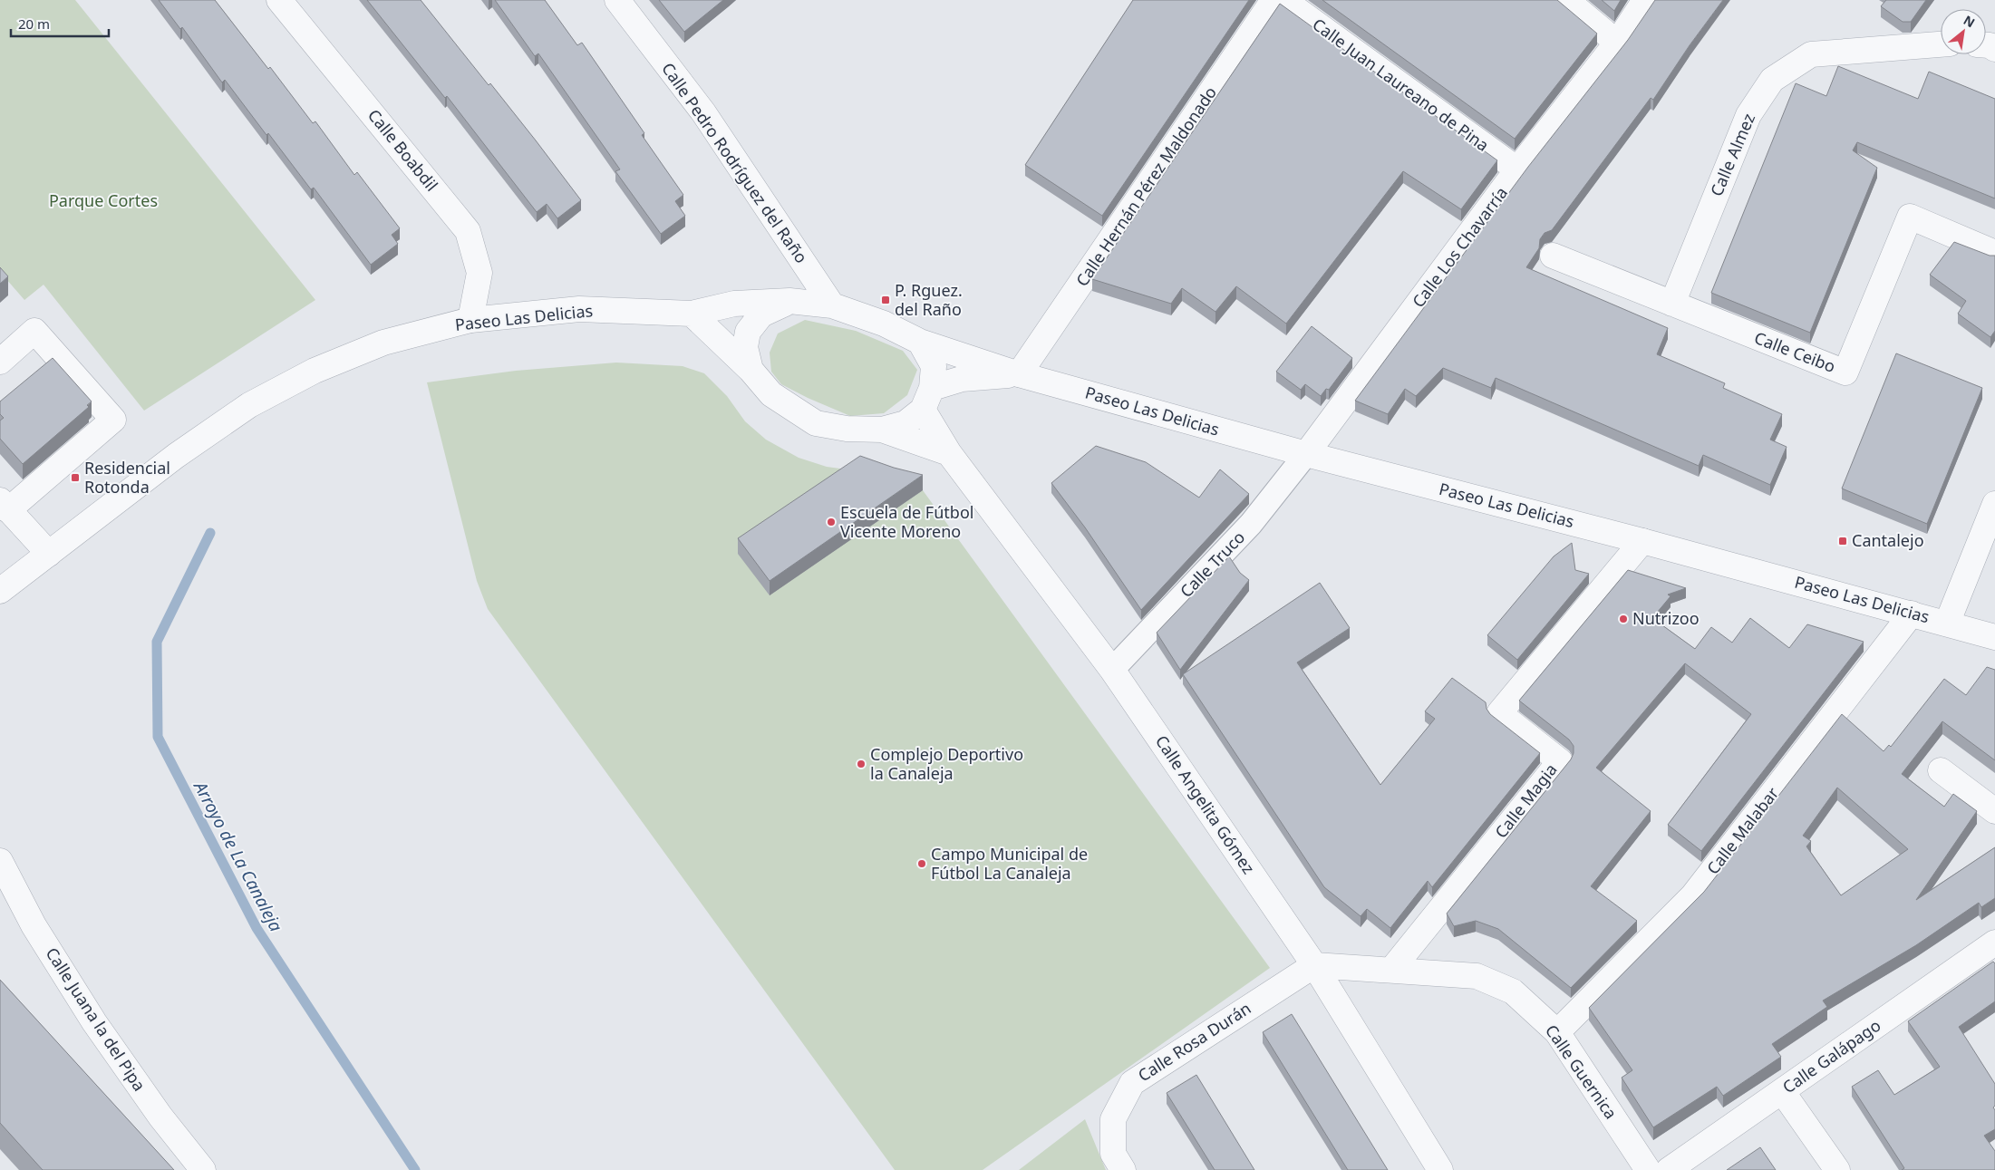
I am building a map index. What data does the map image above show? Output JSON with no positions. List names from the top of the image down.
{
  "streets": {
    "street": [
      "Calle Juan Laureano de Pina",
      "Calle Boabdil",
      "Calle Almez",
      "Calle Pedro Rodríguez del Raño",
      "Calle Hernán Pérez Maldonado",
      "Calle Los Chavarría",
      "Paseo Las Delicias",
      "Calle Ceibo",
      "Calle Truco",
      "Calle Magia",
      "Calle Angelita Gómez",
      "Calle Malabar",
      "Calle Juana la del Pipa",
      "Calle Rosa Durán",
      "Calle Galápago",
      "Calle Guernica"
    ]
  },
  "crossings": [
    ["Calle Juan Laureano de Pina", "Calle Los Chavarría"],
    ["Calle Boabdil", "Paseo Las Delicias"],
    ["Calle Almez", "Calle Ceibo"],
    ["Calle Pedro Rodríguez del Raño", "Paseo Las Delicias"],
    ["Calle Pedro Rodríguez del Raño", "Calle Angelita Gómez"],
    ["Calle Hernán Pérez Maldonado", "Paseo Las Delicias"],
    ["Calle Los Chavarría", "Paseo Las Delicias"],
    ["Calle Los Chavarría", "Calle Truco"],
    ["Paseo Las Delicias", "Calle Truco"],
    ["Paseo Las Delicias", "Calle Magia"],
    ["Paseo Las Delicias", "Calle Angelita Gómez"],
    ["Paseo Las Delicias", "Calle Malabar"],
    ["Calle Truco", "Calle Angelita Gómez"],
    ["Calle Magia", "Calle Guernica"],
    ["Calle Angelita Gómez", "Calle Rosa Durán"],
    ["Calle Angelita Gómez", "Calle Guernica"],
    ["Calle Malabar", "Calle Guernica"],
    ["Calle Rosa Durán", "Calle Guernica"]
  ],
  "water": ["Arroyo de La Canaleja"],
  "parks": ["Parque Cortes"],
  "places": {
    "transit": ["P. Rguez. del Raño", "Residencial Rotonda", "Cantalejo"],
    "other": [
      "Escuela de Fútbol Vicente Moreno",
      "Nutrizoo",
      "Complejo Deportivo la Canaleja",
      "Campo Municipal de Fútbol La Canaleja"
    ]
  },
  "scale_bar": "20 m",
  "north": "top right"
}
